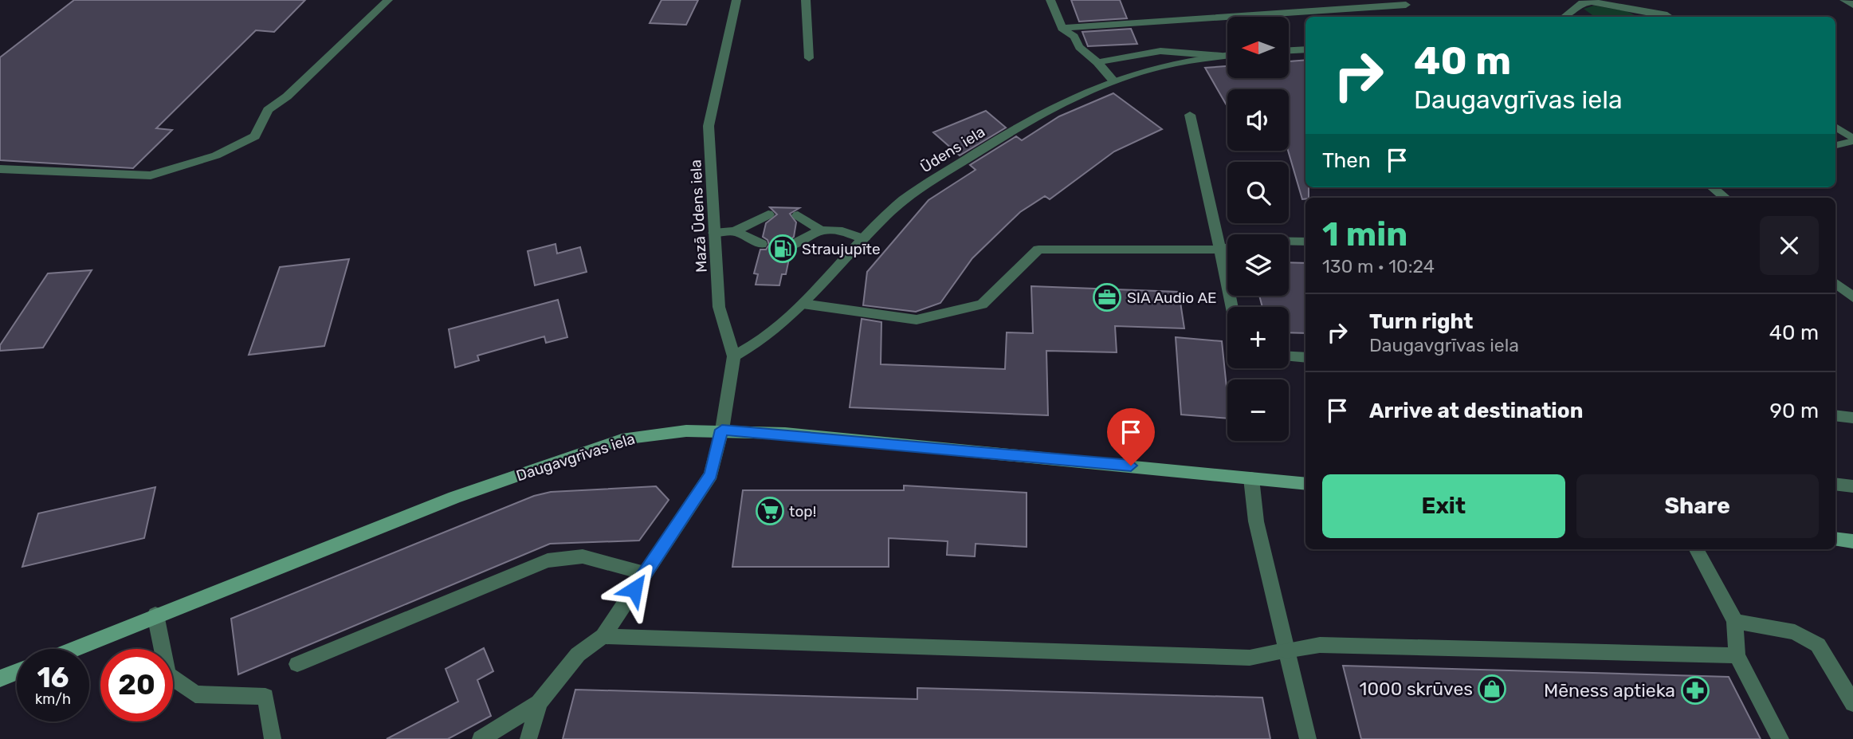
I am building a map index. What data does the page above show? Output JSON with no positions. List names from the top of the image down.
{
  "streets": {
    "main road": ["Daugavgrīvas iela"],
    "street": ["Ūdens iela", "Mazā Ūdens iela"]
  },
  "crossings": [
    ["Ūdens iela", "Mazā Ūdens iela"],
    ["Mazā Ūdens iela", "Daugavgrīvas iela"]
  ],
  "places": {
    "fuel station": ["Straujupīte"],
    "office": ["SIA Audio AE"],
    "supermarket": ["top!"],
    "shop": ["1000 skrūves"],
    "pharmacy": ["Mēness aptieka"]
  },
  "north": "left",
  "page": {
    "map_buttons": ["+", "−"],
    "turn": ["40 m", "Daugavgrīvas iela"],
    "then": "Then",
    "heading": ["1 min", "130 m · 10:24"],
    "list": [
      {
        "name": "Turn right",
        "note": "Daugavgrīvas iela",
        "value": "40 m"
      },
      {
        "name": "Arrive at destination",
        "value": "90 m"
      }
    ],
    "buttons": ["Exit", "Share"],
    "speed": "16 km/h",
    "limit": "20"
  }
}
